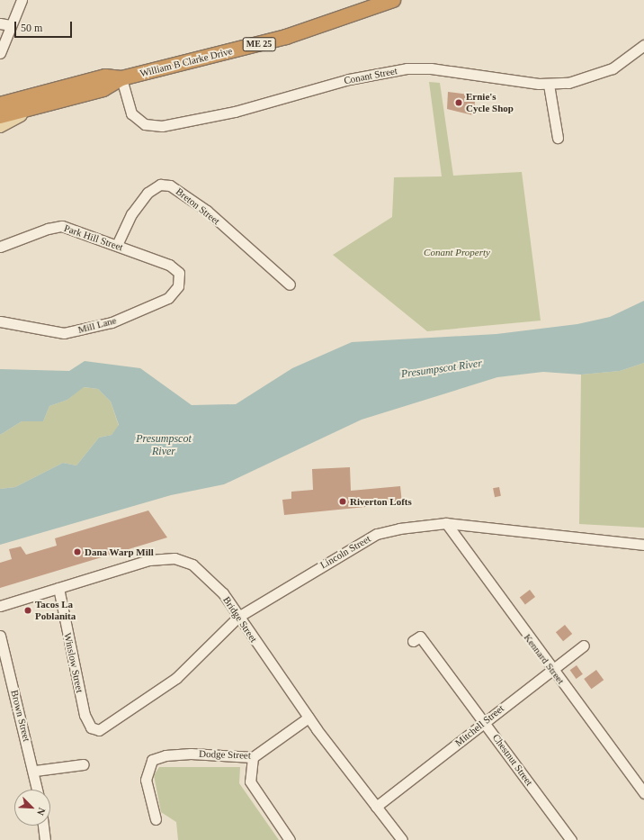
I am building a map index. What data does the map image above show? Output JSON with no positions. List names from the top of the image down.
{
  "streets": {
    "highway": ["ME 25", "William B Clarke Drive"],
    "street": [
      "Conant Street",
      "Breton Street",
      "Park Hill Street",
      "Mill Lane",
      "Lincoln Street",
      "Bridge Street",
      "Kennard Street",
      "Winslow Street",
      "Brown Street",
      "Mitchell Street",
      "Dodge Street",
      "Chestnut Street"
    ]
  },
  "crossings": [
    ["William B Clarke Drive", "Conant Street"],
    ["Breton Street", "Park Hill Street"],
    ["Park Hill Street", "Mill Lane"],
    ["Lincoln Street", "Bridge Street"],
    ["Lincoln Street", "Kennard Street"],
    ["Lincoln Street", "Winslow Street"],
    ["Bridge Street", "Winslow Street"],
    ["Bridge Street", "Mitchell Street"],
    ["Bridge Street", "Dodge Street"],
    ["Kennard Street", "Mitchell Street"],
    ["Mitchell Street", "Chestnut Street"]
  ],
  "water": ["Presumpscot River"],
  "parks": ["Conant Property"],
  "places": [
    "Ernie's Cycle Shop",
    "Riverton Lofts",
    "Dana Warp Mill",
    "Tacos La Poblanita"
  ],
  "scale_bar": "50 m",
  "north": "bottom right"
}
